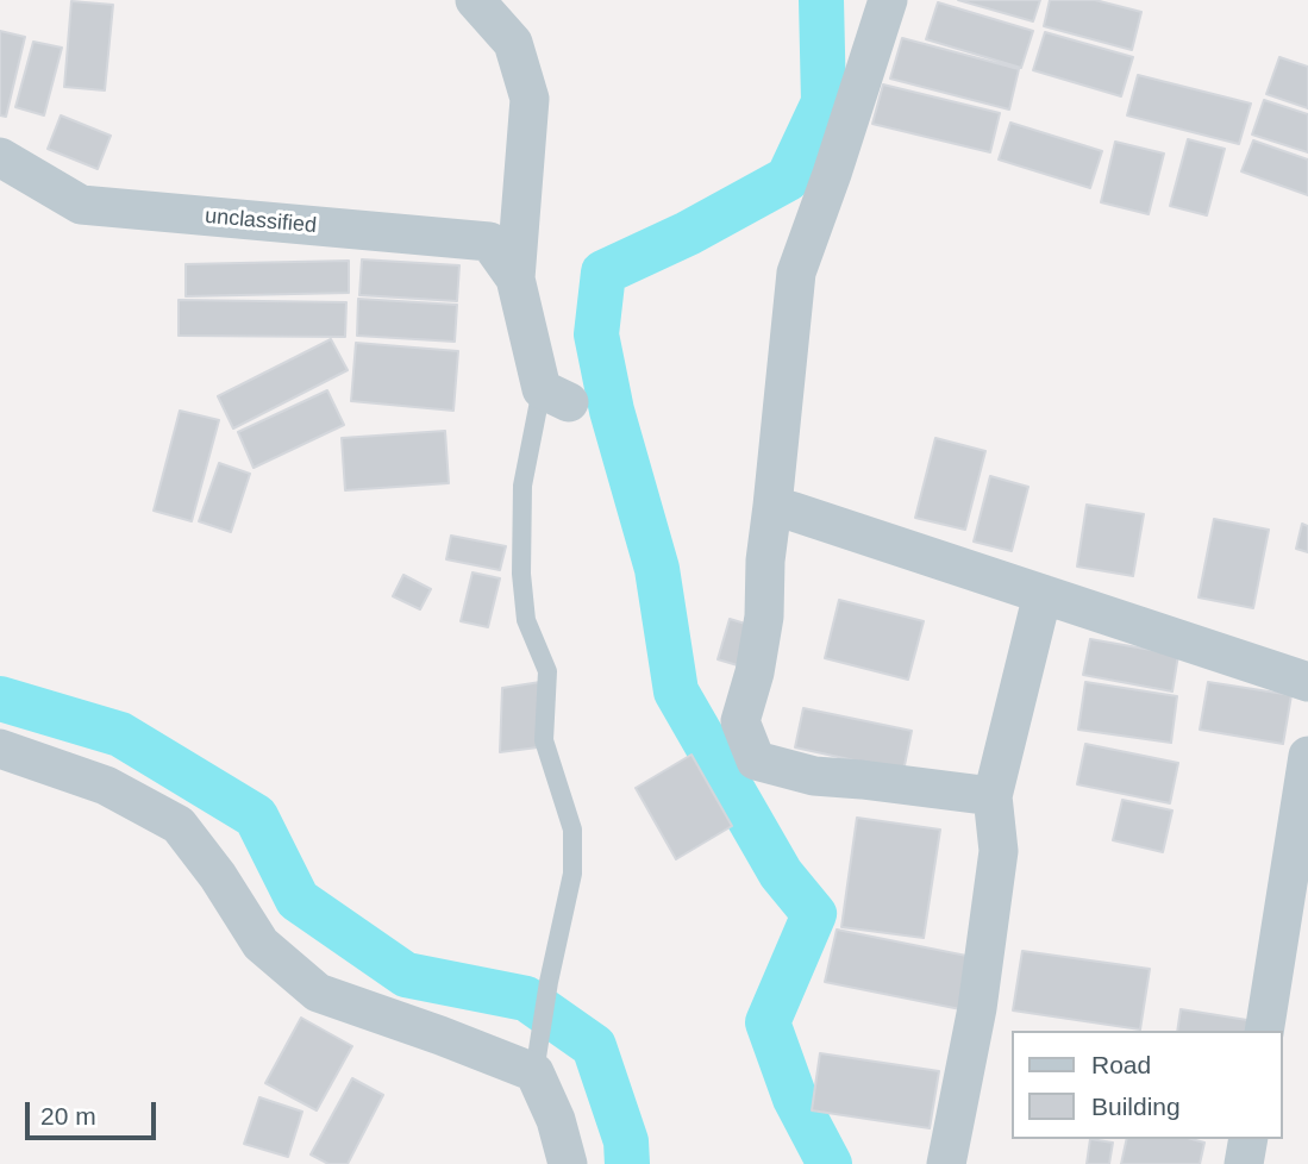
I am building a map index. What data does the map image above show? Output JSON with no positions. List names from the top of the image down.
{
  "streets": {
    "street": ["unclassified"]
  },
  "legend": ["Road", "Building"],
  "scale_bar": "20 m"
}
